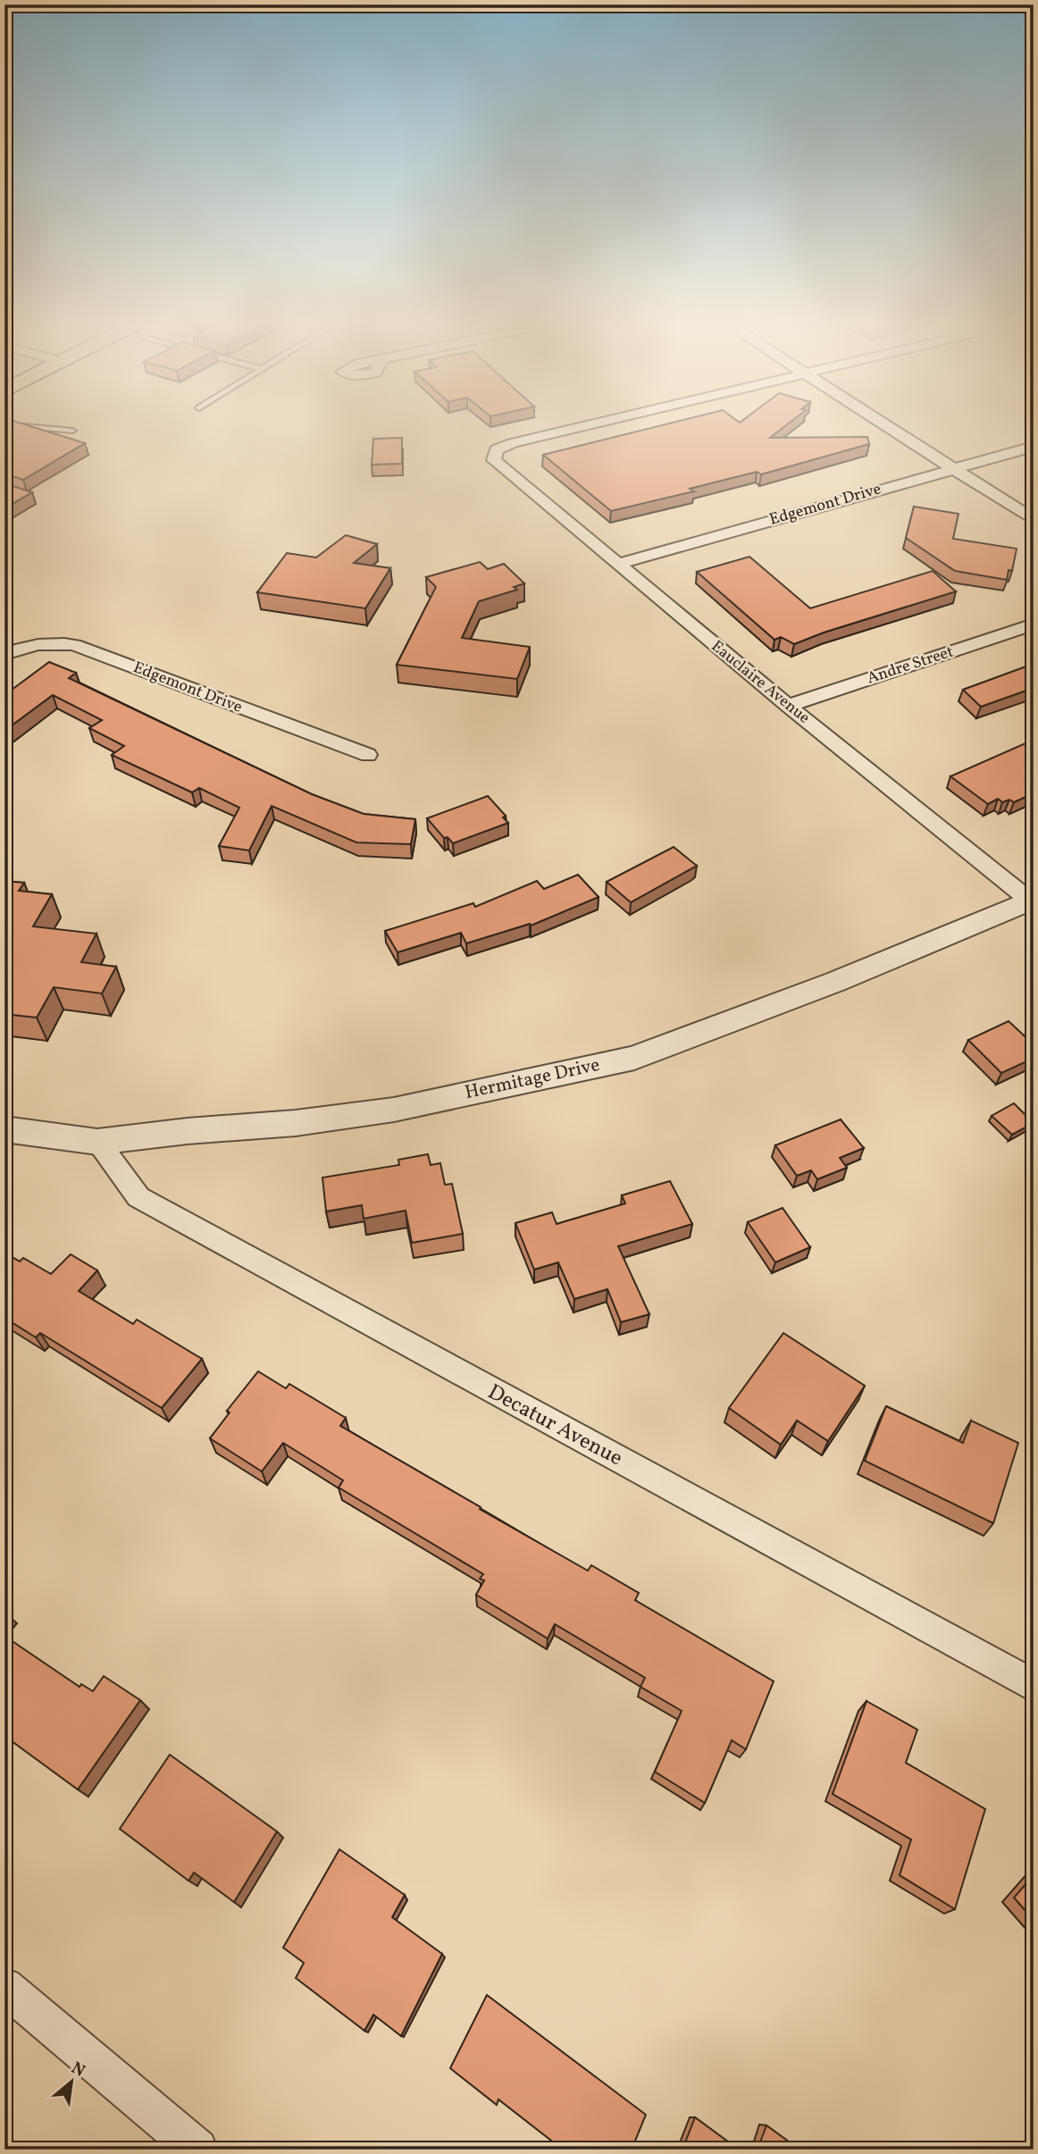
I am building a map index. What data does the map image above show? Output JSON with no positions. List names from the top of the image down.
{
  "streets": {
    "street": [
      "Edgemont Drive",
      "Andre Street",
      "Eauclaire Avenue",
      "Hermitage Drive",
      "Decatur Avenue"
    ]
  },
  "crossings": [
    ["Edgemont Drive", "Eauclaire Avenue"],
    ["Andre Street", "Eauclaire Avenue"],
    ["Eauclaire Avenue", "Hermitage Drive"],
    ["Hermitage Drive", "Decatur Avenue"]
  ],
  "north": "top right"
}
